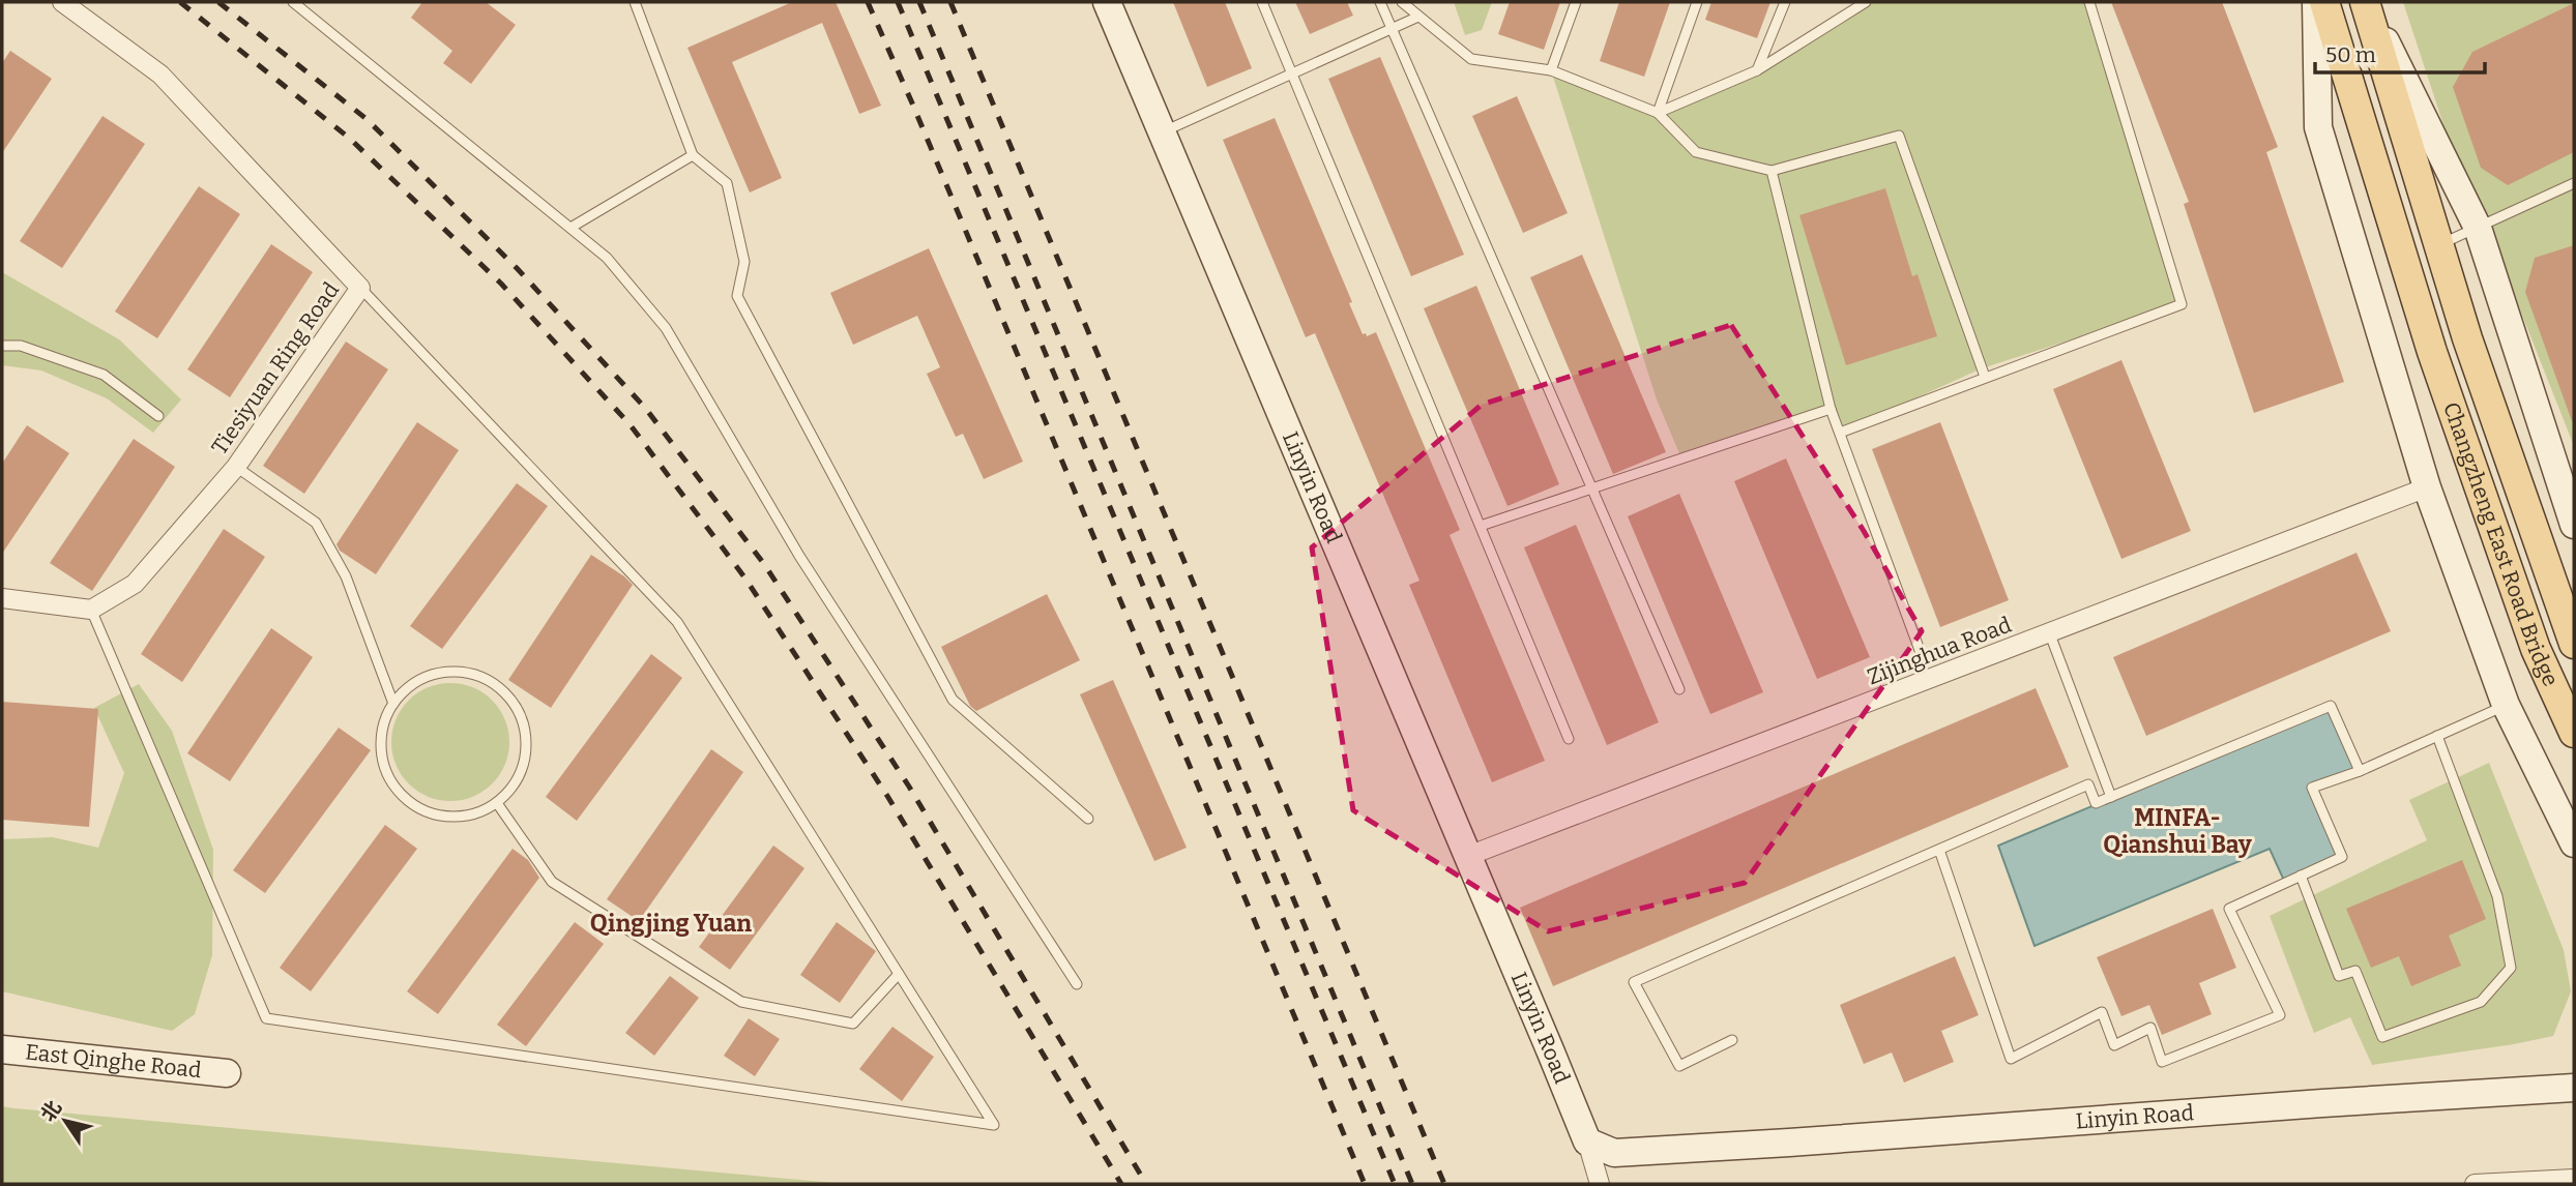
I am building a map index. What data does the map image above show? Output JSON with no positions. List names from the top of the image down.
{
  "streets": {
    "main road": ["Changzheng East Road Bridge"],
    "street": [
      "Tiesiyuan Ring Road",
      "Linyin Road",
      "Zijinghua Road",
      "East Qinghe Road"
    ]
  },
  "crossings": [
    ["Linyin Road", "Zijinghua Road"]
  ],
  "districts": ["MINFA- Qianshui Bay", "Qingjing Yuan"],
  "scale_bar": "50 m",
  "north": "top left"
}
